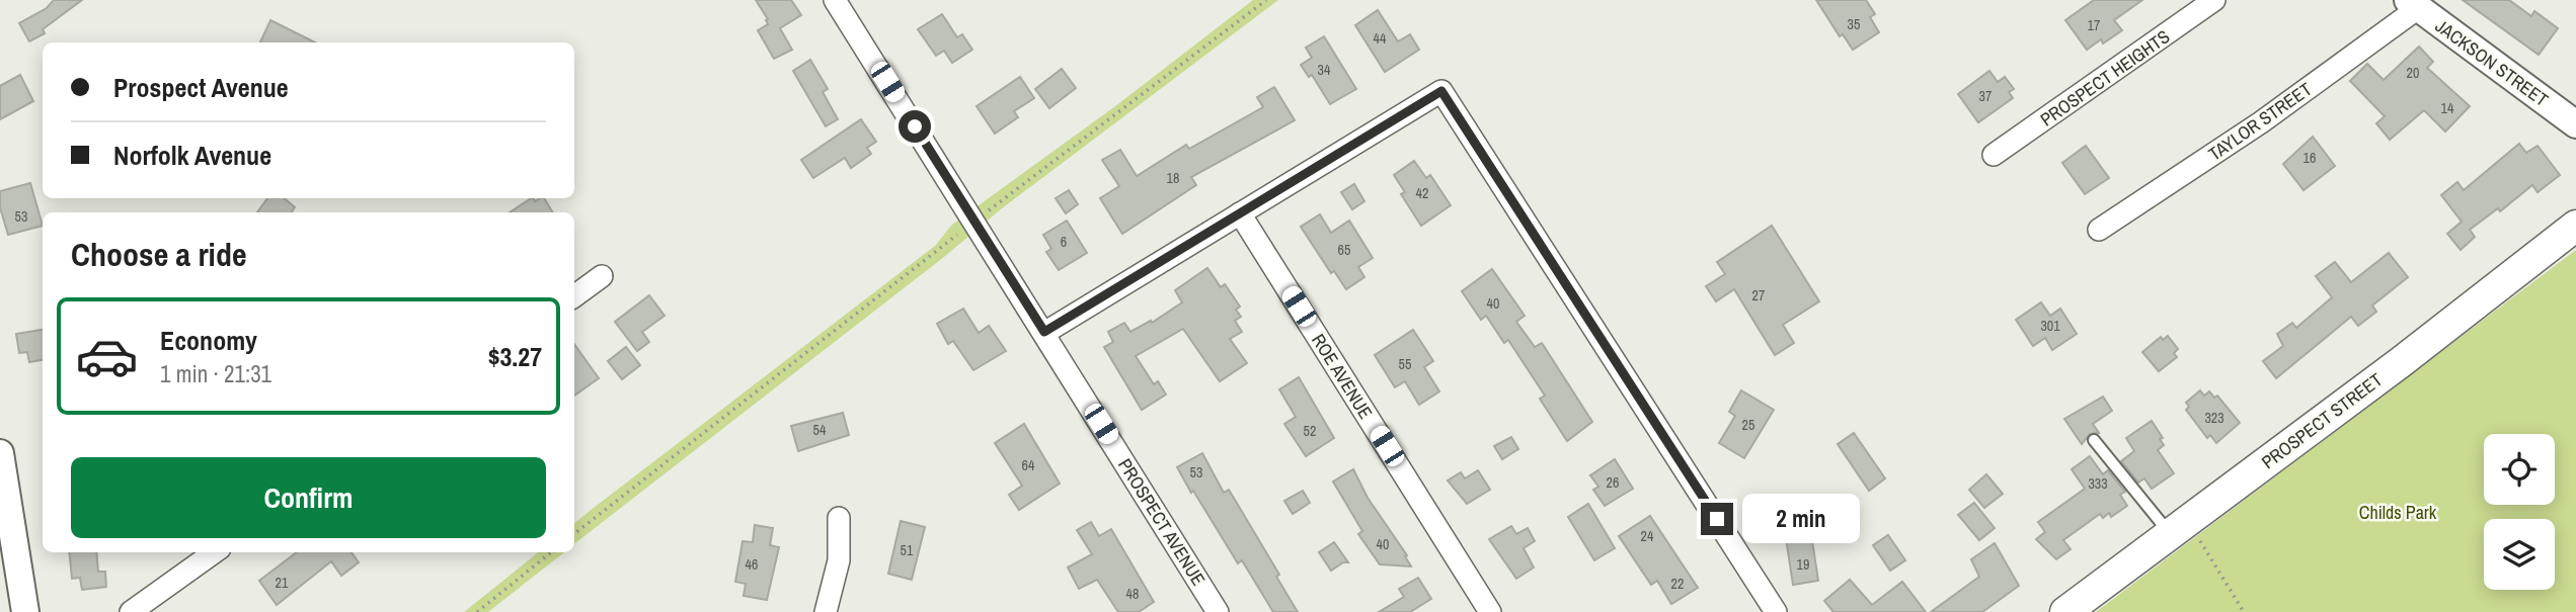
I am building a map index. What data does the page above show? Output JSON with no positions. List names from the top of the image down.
{
  "streets": {
    "main road": ["PROSPECT STREET"],
    "street": [
      "JACKSON STREET",
      "PROSPECT HEIGHTS",
      "TAYLOR STREET",
      "ROE AVENUE",
      "PROSPECT AVENUE"
    ]
  },
  "crossings": [
    ["JACKSON STREET", "TAYLOR STREET"]
  ],
  "parks": ["Childs Park"],
  "house_numbers": [
    "35",
    "17",
    "44",
    "34",
    "20",
    "37",
    "14",
    "16",
    "18",
    "42",
    "53",
    "6",
    "65",
    "27",
    "40",
    "301",
    "55",
    "323",
    "25",
    "54",
    "52",
    "64",
    "53",
    "26",
    "333",
    "24",
    "40",
    "51",
    "46",
    "19",
    "21",
    "22",
    "48"
  ],
  "page": {
    "banner": ["Prospect Avenue", "Norfolk Avenue"],
    "heading": "Choose a ride",
    "list": [
      {
        "name": "Economy",
        "note": "1 min · 21:31",
        "value": "$3.27"
      }
    ],
    "buttons": "Confirm",
    "bubble": "2 min"
  }
}
